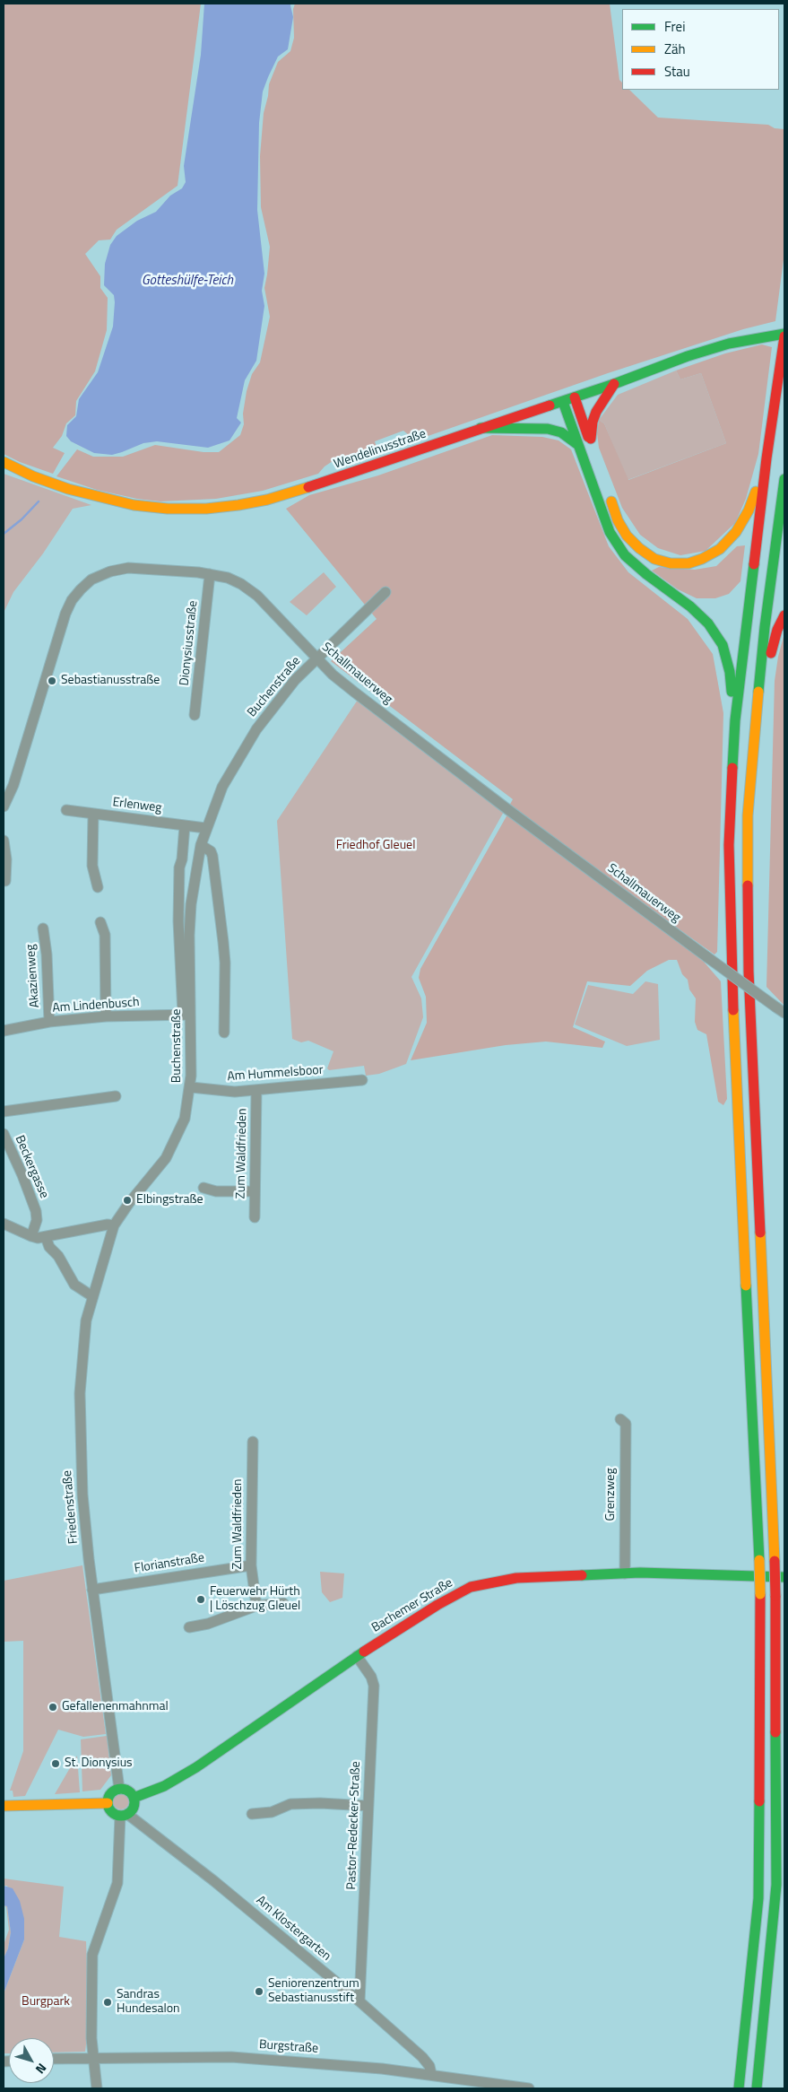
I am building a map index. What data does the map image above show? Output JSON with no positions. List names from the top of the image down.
{
  "streets": {
    "main road": ["Wendelinusstraße", "Bachemer Straße"],
    "street": [
      "Dionysiusstraße",
      "Schallmauerweg",
      "Buchenstraße",
      "Erlenweg",
      "Akazienweg",
      "Am Lindenbusch",
      "Am Hummelsboor",
      "Zum Waldfrieden",
      "Beckergasse",
      "Grenzweg",
      "Friedenstraße",
      "Florianstraße",
      "Pastor-Redecker-Straße",
      "Am Klostergarten",
      "Burgstraße"
    ]
  },
  "crossings": [
    ["Dionysiusstraße", "Schallmauerweg"],
    ["Schallmauerweg", "Buchenstraße"],
    ["Buchenstraße", "Erlenweg"],
    ["Buchenstraße", "Am Lindenbusch"],
    ["Buchenstraße", "Am Hummelsboor"],
    ["Buchenstraße", "Friedenstraße"],
    ["Akazienweg", "Am Lindenbusch"],
    ["Am Hummelsboor", "Zum Waldfrieden"],
    ["Zum Waldfrieden", "Florianstraße"],
    ["Grenzweg", "Bachemer Straße"],
    ["Friedenstraße", "Florianstraße"],
    ["Friedenstraße", "Bachemer Straße"],
    ["Friedenstraße", "Am Klostergarten"],
    ["Bachemer Straße", "Pastor-Redecker-Straße"],
    ["Bachemer Straße", "Am Klostergarten"],
    ["Pastor-Redecker-Straße", "Am Klostergarten"],
    ["Am Klostergarten", "Burgstraße"]
  ],
  "water": ["Gotteshülfe-Teich"],
  "parks": ["Friedhof Gleuel", "Burgpark"],
  "places": [
    "Sebastianusstraße",
    "Elbingstraße",
    "Feuerwehr Hürth | Löschzug Gleuel",
    "Gefallenenmahnmal",
    "St. Dionysius",
    "Seniorenzentrum Sebastianusstift",
    "Sandras Hundesalon"
  ],
  "legend": ["Frei", "Zäh", "Stau"],
  "north": "bottom right"
}
